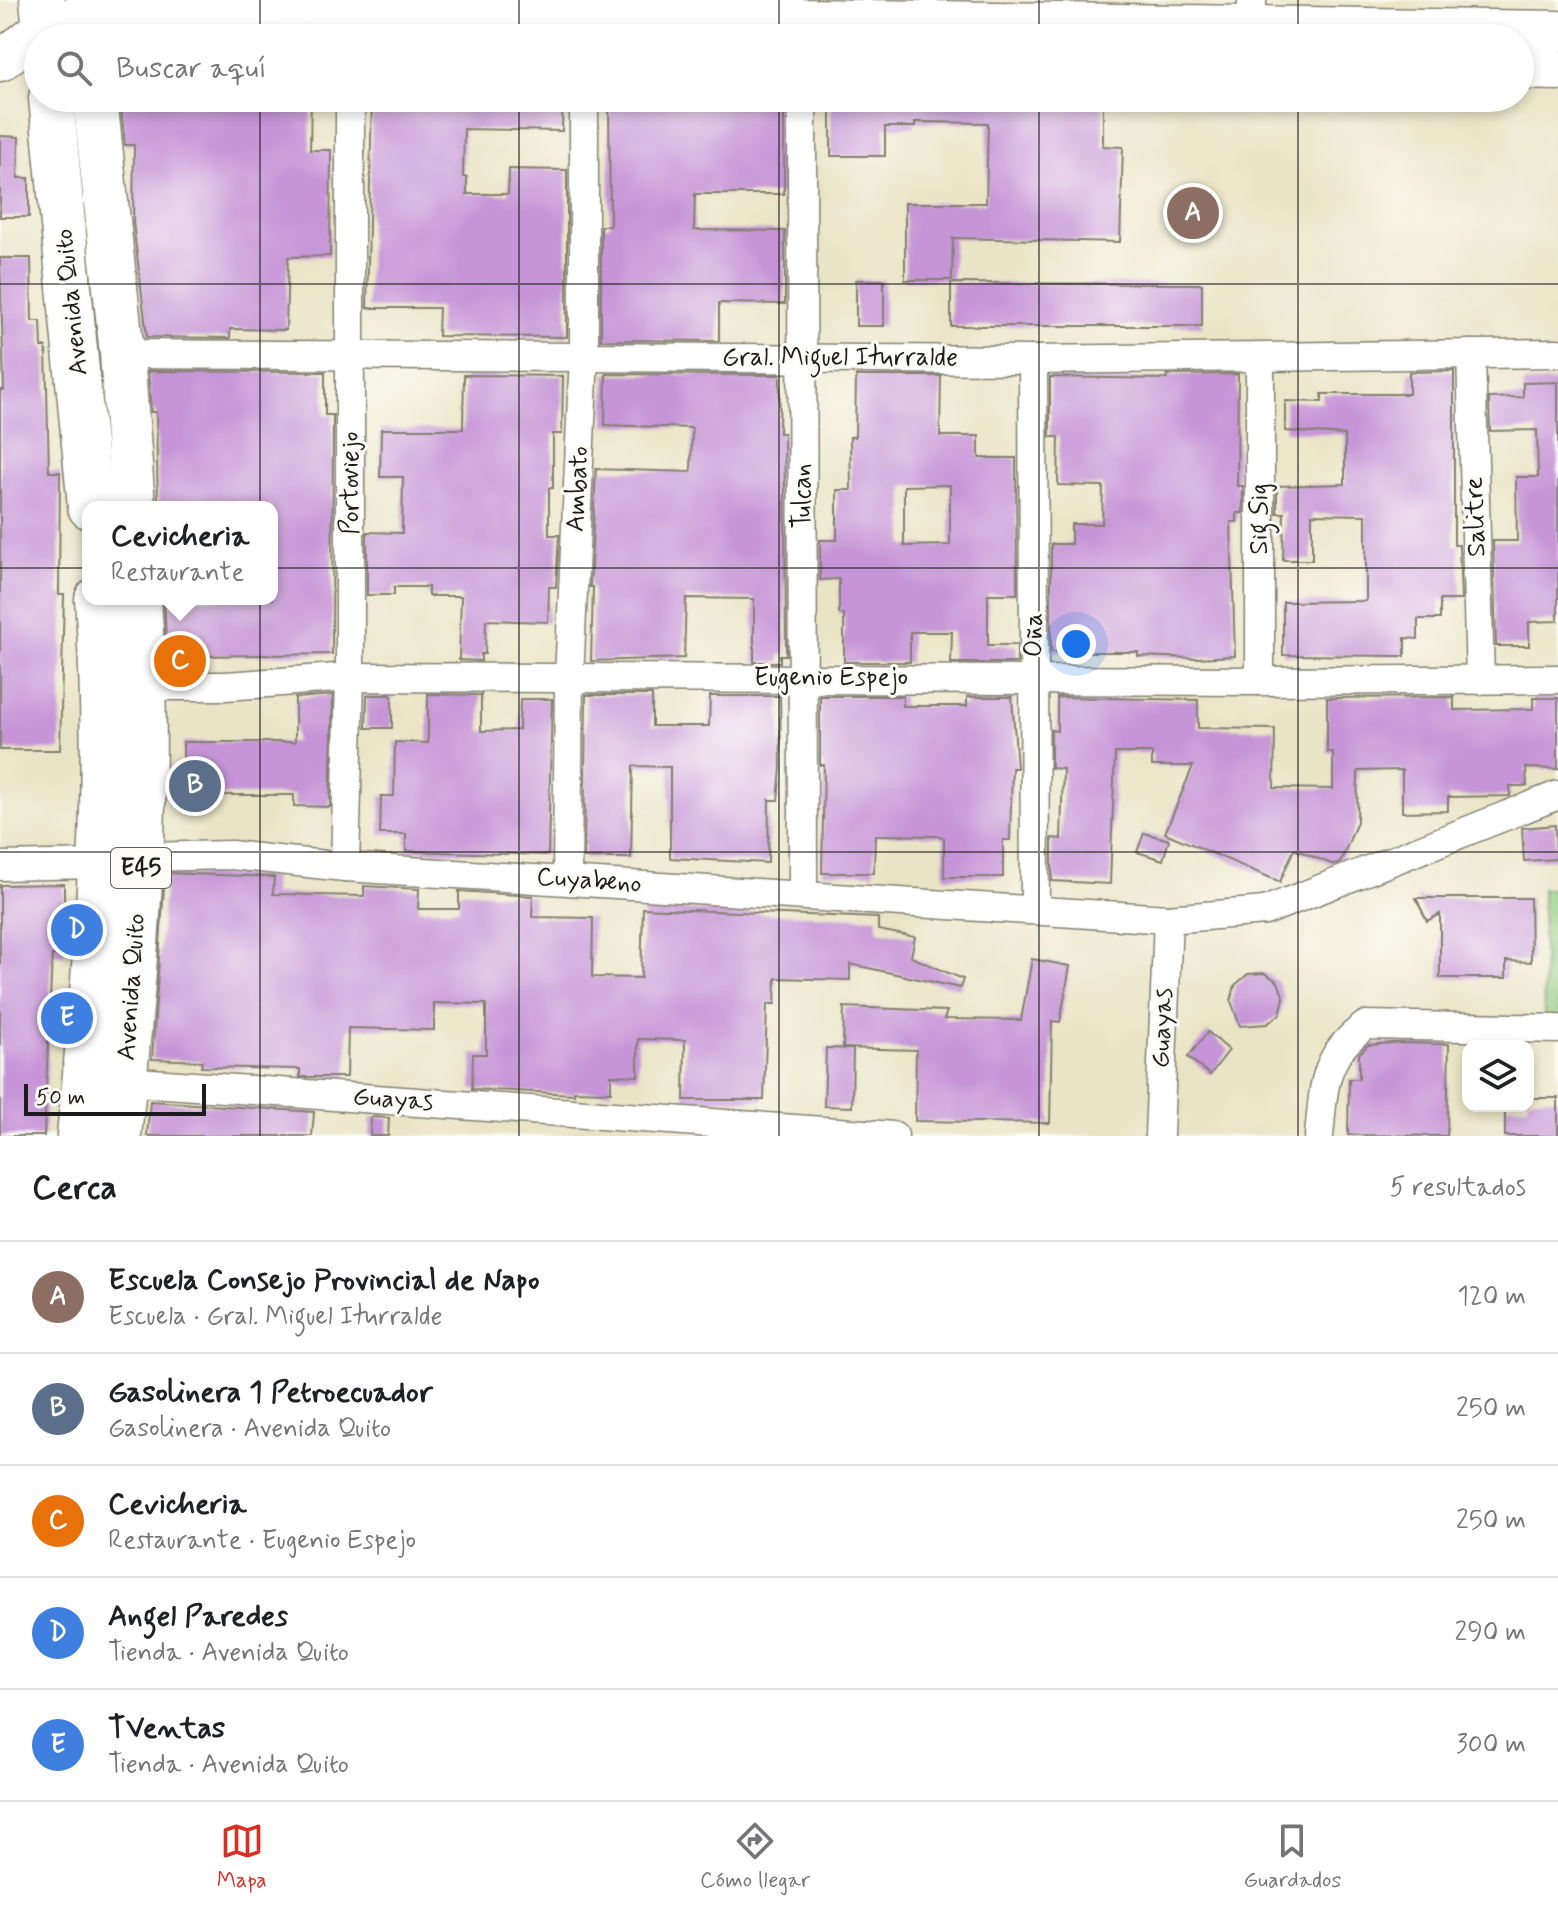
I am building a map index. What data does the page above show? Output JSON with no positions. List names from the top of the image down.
{
  "streets": {
    "highway": ["Avenida Quito", "E45"],
    "street": [
      "Gral. Miguel Iturralde",
      "Portoviejo",
      "Ambato",
      "Tulcan",
      "Salitre",
      "Sig Sig",
      "Oña",
      "Eugenio Espejo",
      "Cuyabeno",
      "Guayas"
    ]
  },
  "crossings": [
    ["Avenida Quito", "Gral. Miguel Iturralde"],
    ["Avenida Quito", "Eugenio Espejo"],
    ["Avenida Quito", "Cuyabeno"],
    ["Avenida Quito", "Guayas"],
    ["Gral. Miguel Iturralde", "Portoviejo"],
    ["Gral. Miguel Iturralde", "Ambato"],
    ["Gral. Miguel Iturralde", "Tulcan"],
    ["Gral. Miguel Iturralde", "Salitre"],
    ["Gral. Miguel Iturralde", "Sig Sig"],
    ["Gral. Miguel Iturralde", "Oña"],
    ["Portoviejo", "Eugenio Espejo"],
    ["Portoviejo", "Cuyabeno"],
    ["Ambato", "Eugenio Espejo"],
    ["Ambato", "Cuyabeno"],
    ["Tulcan", "Eugenio Espejo"],
    ["Tulcan", "Cuyabeno"],
    ["Salitre", "Eugenio Espejo"],
    ["Sig Sig", "Eugenio Espejo"],
    ["Oña", "Eugenio Espejo"],
    ["Oña", "Cuyabeno"],
    ["Cuyabeno", "Guayas"]
  ],
  "scale_bar": "50 m",
  "page": {
    "search": "Buscar aquí",
    "pins": [
      "A",
      "C",
      "B",
      "D",
      "E"
    ],
    "popup": ["Cevicheria", "Restaurante"],
    "scale": "50 m",
    "heading": ["Cerca", "5 resultados"],
    "list": [
      {
        "mark": "A",
        "name": "Escuela Consejo Provincial de Napo",
        "note": "Escuela · Gral. Miguel Iturralde",
        "value": "120 m"
      },
      {
        "mark": "B",
        "name": "Gasolinera 1 Petroecuador",
        "note": "Gasolinera · Avenida Quito",
        "value": "250 m"
      },
      {
        "mark": "C",
        "name": "Cevicheria",
        "note": "Restaurante · Eugenio Espejo",
        "value": "250 m"
      },
      {
        "mark": "D",
        "name": "Angel Paredes",
        "note": "Tienda · Avenida Quito",
        "value": "290 m"
      },
      {
        "mark": "E",
        "name": "TVentas",
        "note": "Tienda · Avenida Quito",
        "value": "300 m"
      }
    ],
    "nav": ["Mapa", "Cómo llegar", "Guardados"]
  }
}
